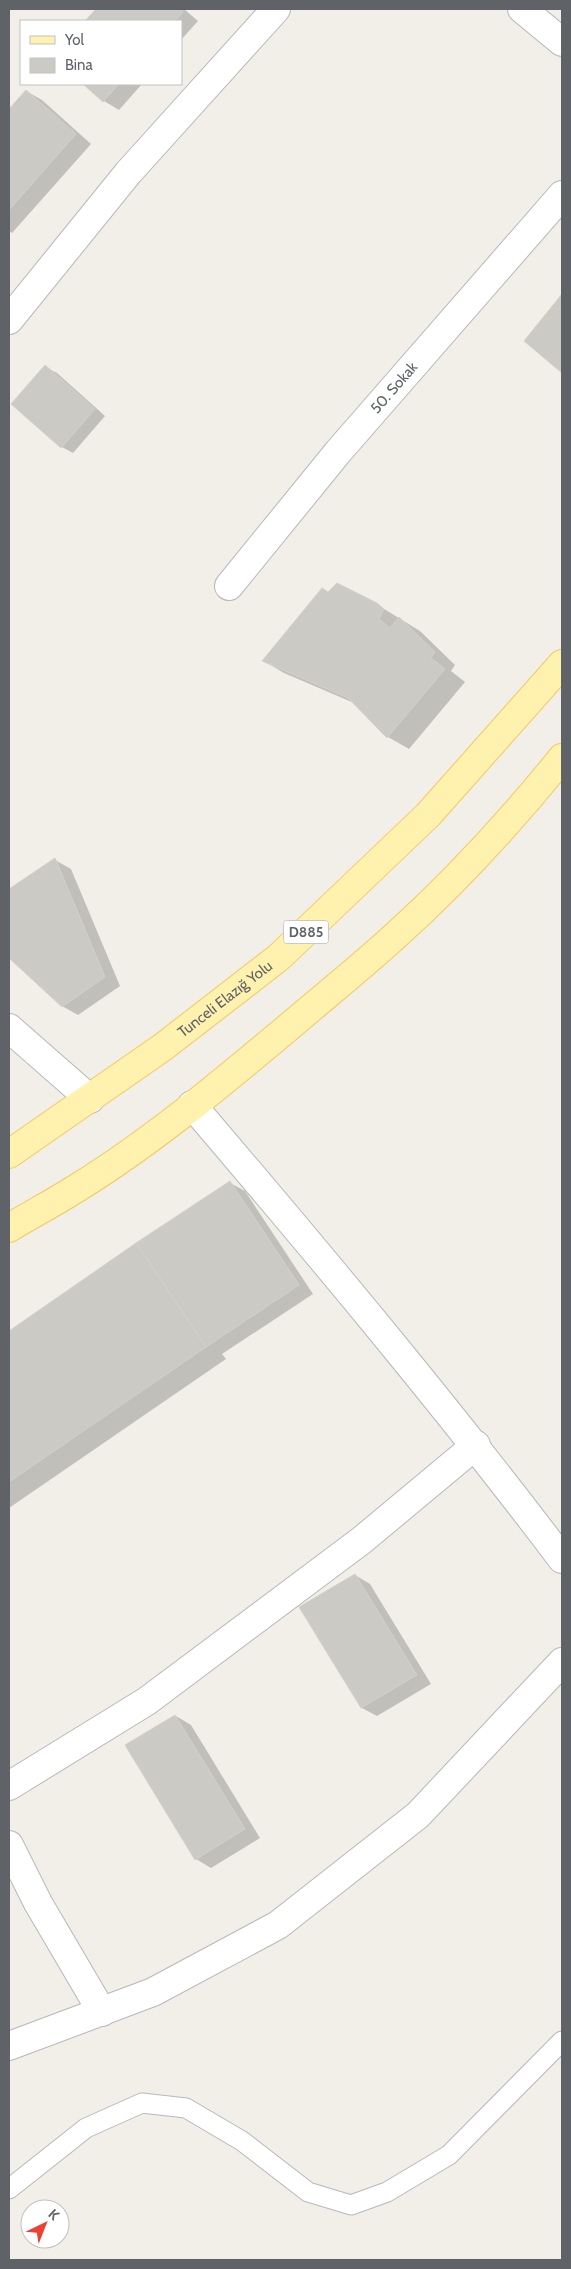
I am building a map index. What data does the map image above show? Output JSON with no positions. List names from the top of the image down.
{
  "streets": {
    "main road": ["D885", "Tunceli Elazığ Yolu"],
    "street": ["50. Sokak"]
  },
  "legend": ["Yol", "Bina"],
  "north": "top right"
}
